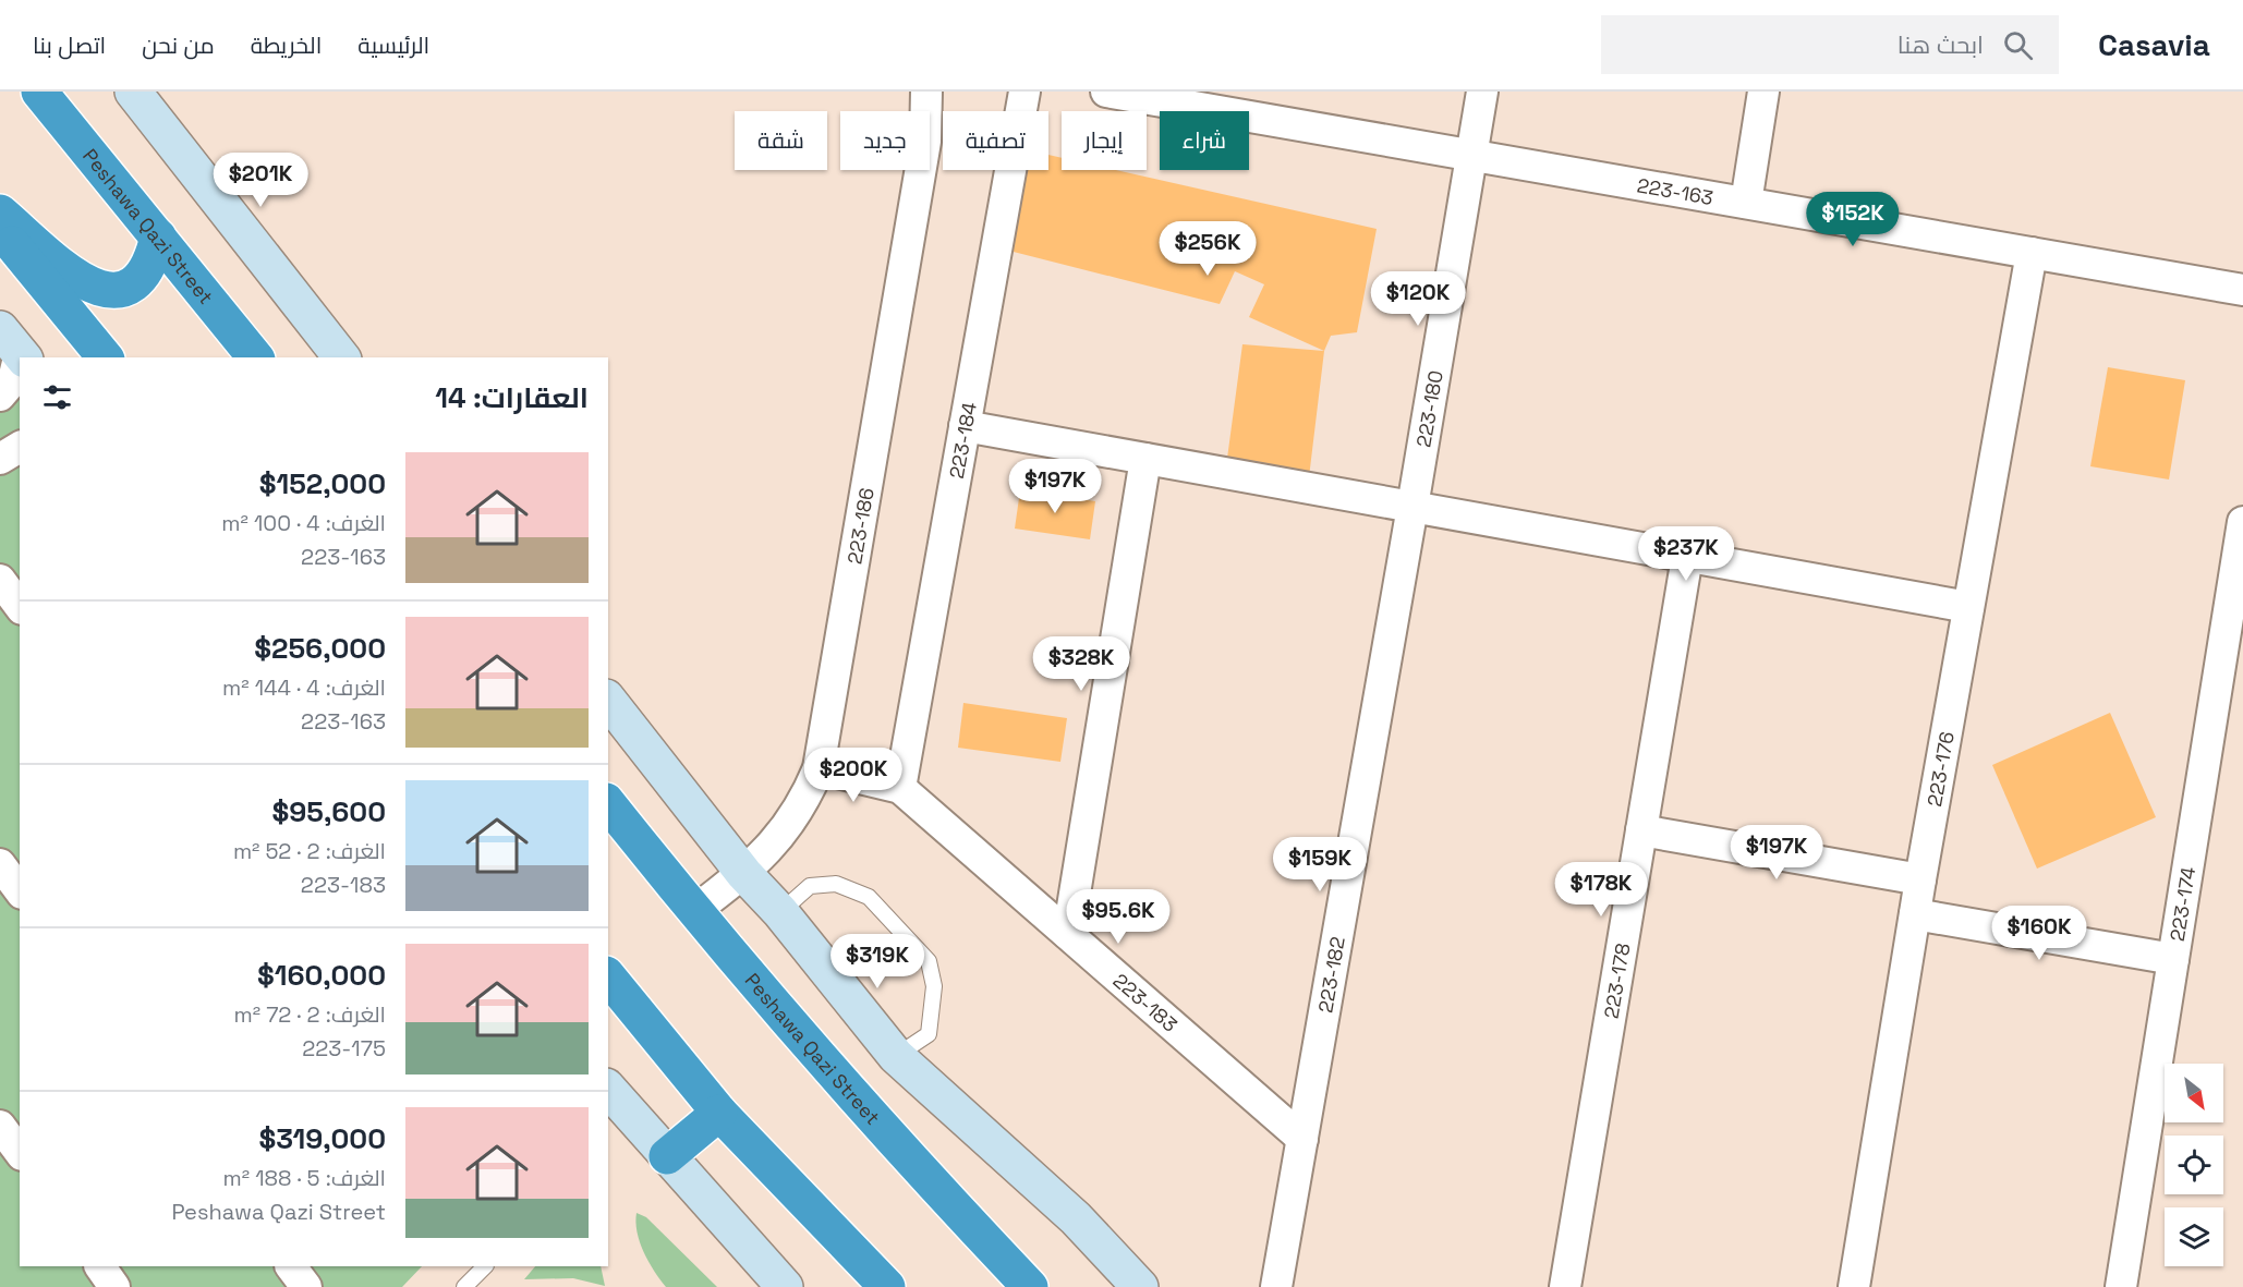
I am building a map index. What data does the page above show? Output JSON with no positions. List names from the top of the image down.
{
  "streets": {
    "highway": ["Peshawa Qazi Street"],
    "street": [
      "223-163",
      "223-180",
      "223-184",
      "223-186",
      "223-176",
      "223-174",
      "223-182",
      "223-178",
      "223-183"
    ]
  },
  "crossings": [
    ["223-163", "223-180"],
    ["223-163", "223-176"],
    ["Peshawa Qazi Street", "223-186"],
    ["223-180", "223-182"],
    ["223-184", "223-183"],
    ["223-182", "223-183"]
  ],
  "north": "bottom right",
  "page": {
    "header": "Casavia",
    "search": "ابحث هنا",
    "nav": [
      "الرئيسية",
      "الخريطة",
      "من نحن",
      "اتصل بنا"
    ],
    "chip": [
      "شراء",
      "إيجار",
      "تصفية",
      "جديد",
      "شقة"
    ],
    "price": [
      "$201K",
      "$152K",
      "$256K",
      "$120K",
      "$197K",
      "$237K",
      "$328K",
      "$200K",
      "$197K",
      "$159K",
      "$178K",
      "$95.6K",
      "$160K",
      "$319K"
    ],
    "heading": "العقارات: 14",
    "list": [
      {
        "name": "$152,000",
        "note": "الغرف: 4 · 100 m² · 223-163"
      },
      {
        "name": "$256,000",
        "note": "الغرف: 4 · 144 m² · 223-163"
      },
      {
        "name": "$95,600",
        "note": "الغرف: 2 · 52 m² · 223-183"
      },
      {
        "name": "$160,000",
        "note": "الغرف: 2 · 72 m² · 223-175"
      },
      {
        "name": "$319,000",
        "note": "الغرف: 5 · 188 m² · Peshawa Qazi Street"
      }
    ]
  }
}
